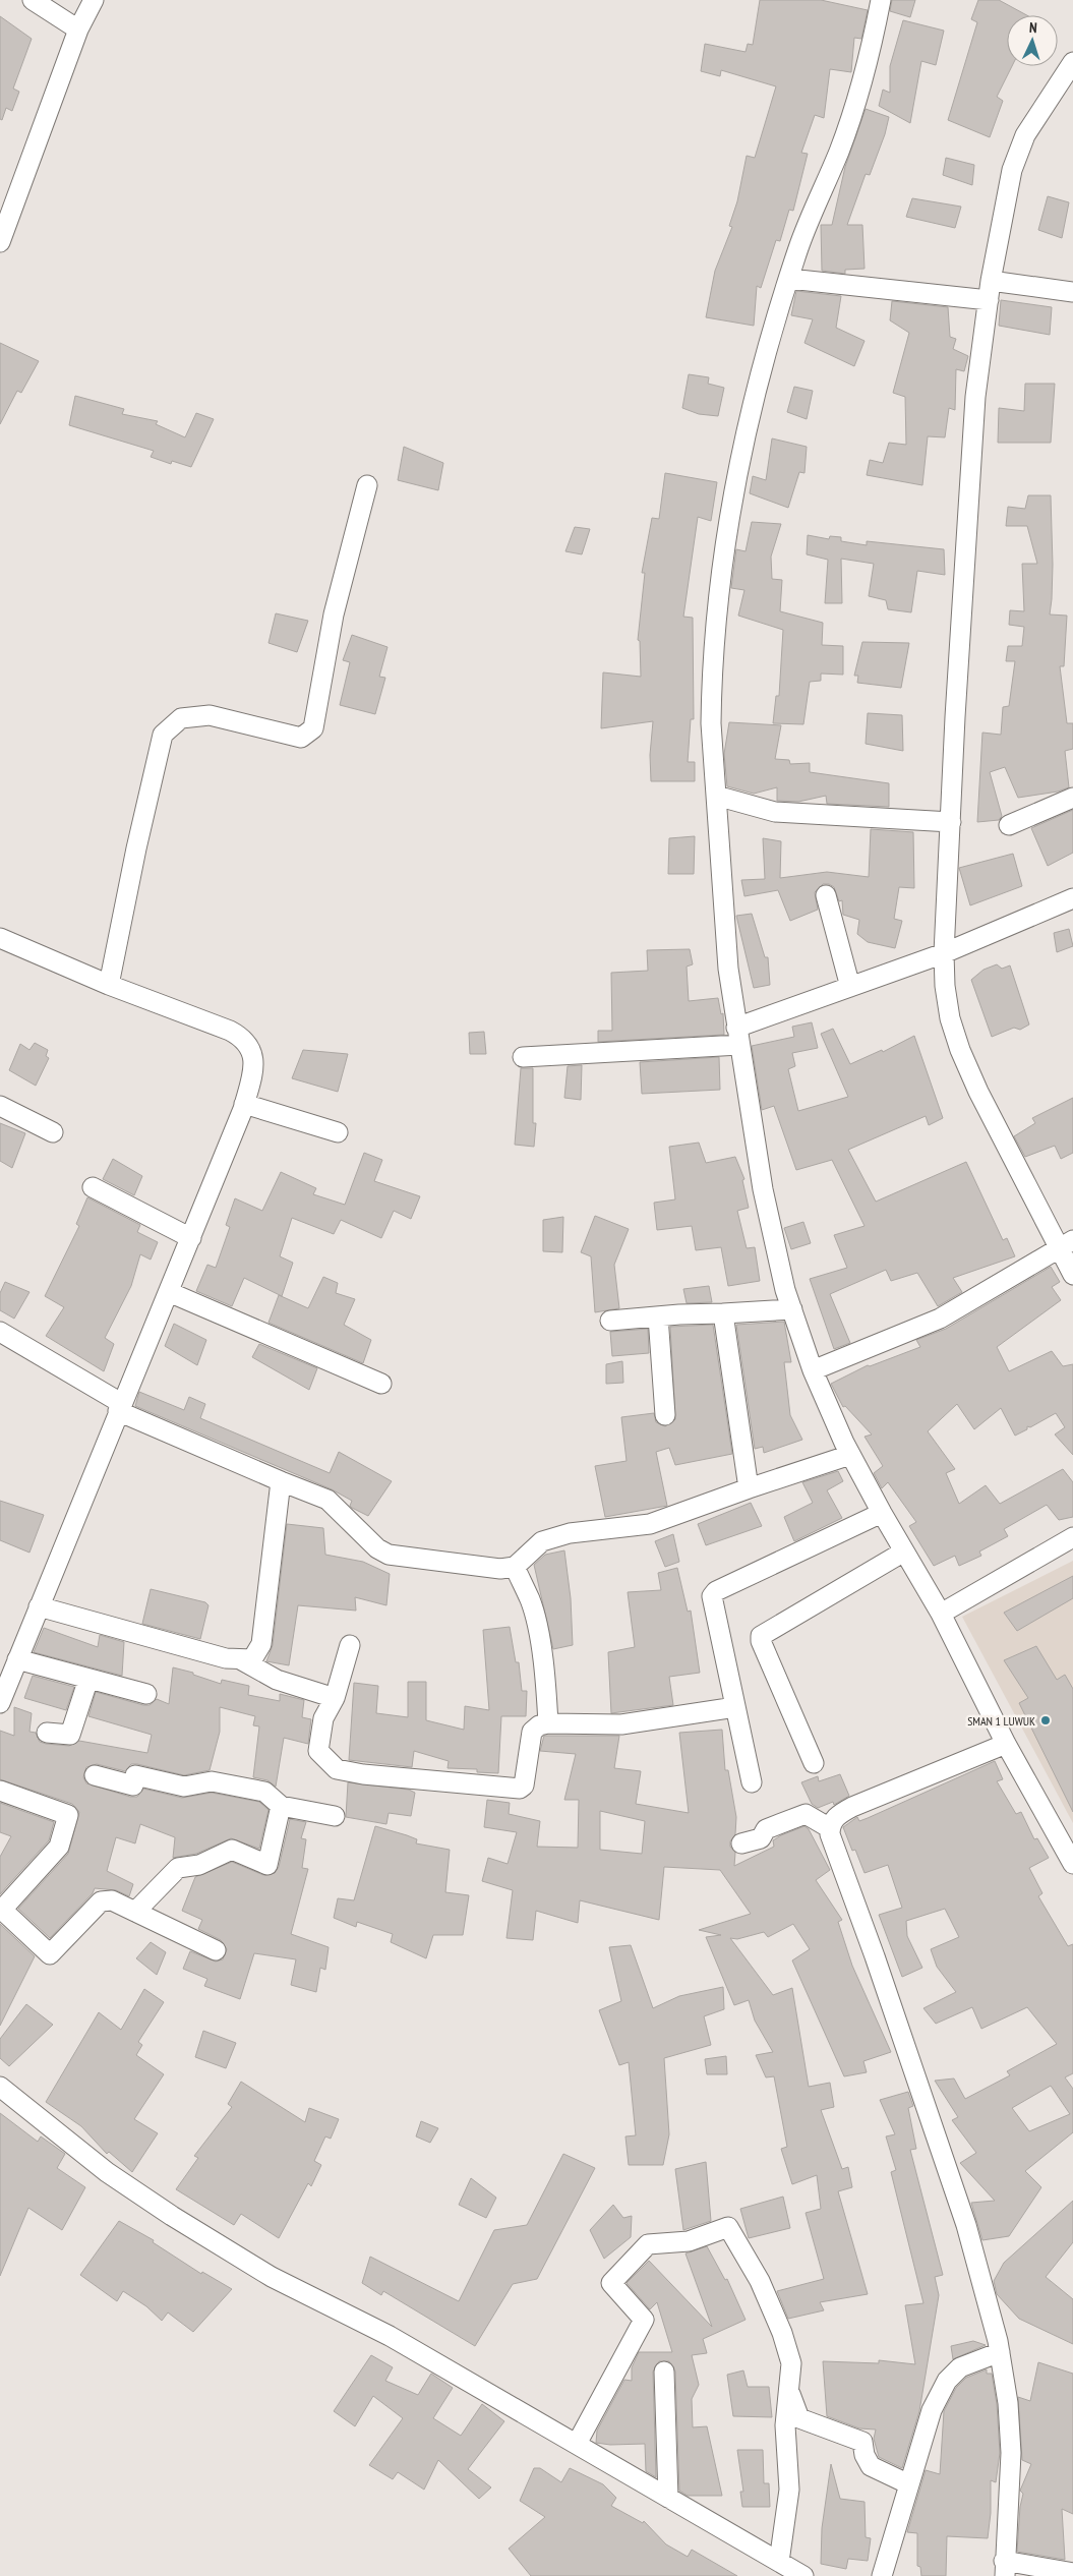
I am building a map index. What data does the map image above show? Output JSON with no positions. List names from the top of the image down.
{
  "places": ["SMAN 1 LUWUK"],
  "north": "top"
}
